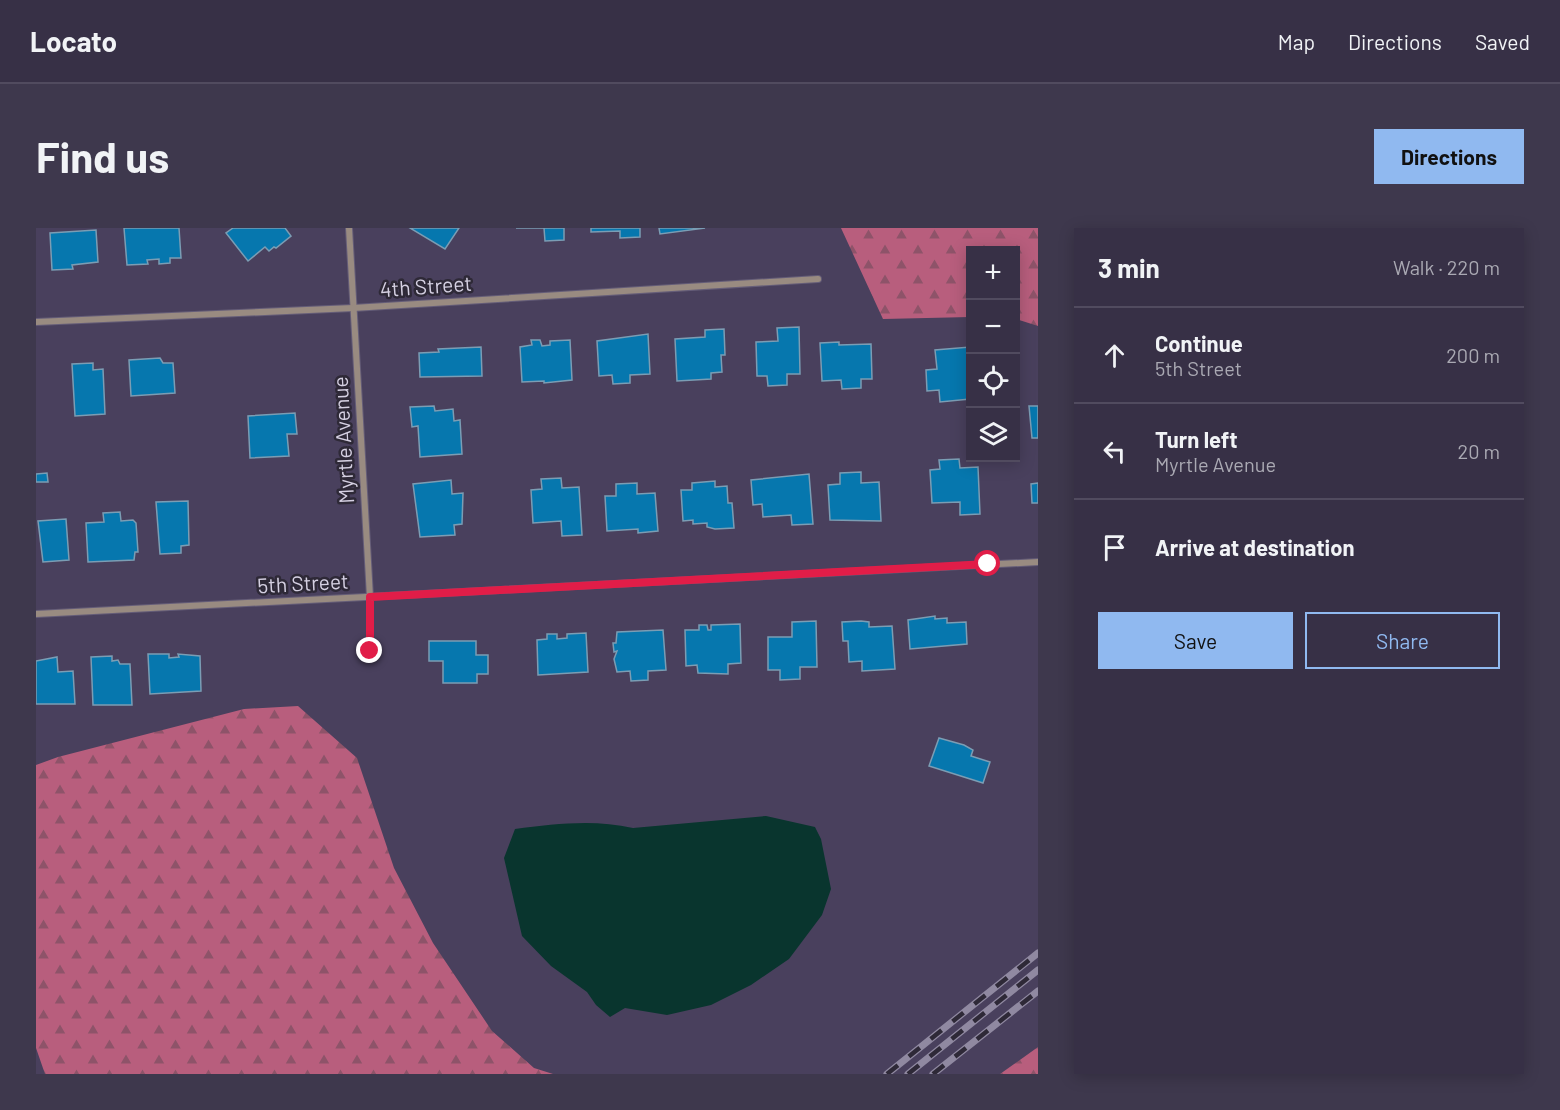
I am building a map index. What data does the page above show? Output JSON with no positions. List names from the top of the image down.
{
  "streets": {
    "street": ["4th Street", "Myrtle Avenue", "5th Street"]
  },
  "crossings": [
    ["4th Street", "Myrtle Avenue"],
    ["Myrtle Avenue", "5th Street"]
  ],
  "page": {
    "header": "Locato",
    "nav": ["Map", "Directions", "Saved"],
    "buttons": [
      "Directions",
      ["Save", "Share"]
    ],
    "title": "Find us",
    "heading": ["3 min", "Walk · 220 m"],
    "map_buttons": ["+", "−"],
    "list": [
      ["Continue", "5th Street", "200 m"],
      ["Turn left", "Myrtle Avenue", "20 m"],
      "Arrive at destination"
    ]
  }
}
